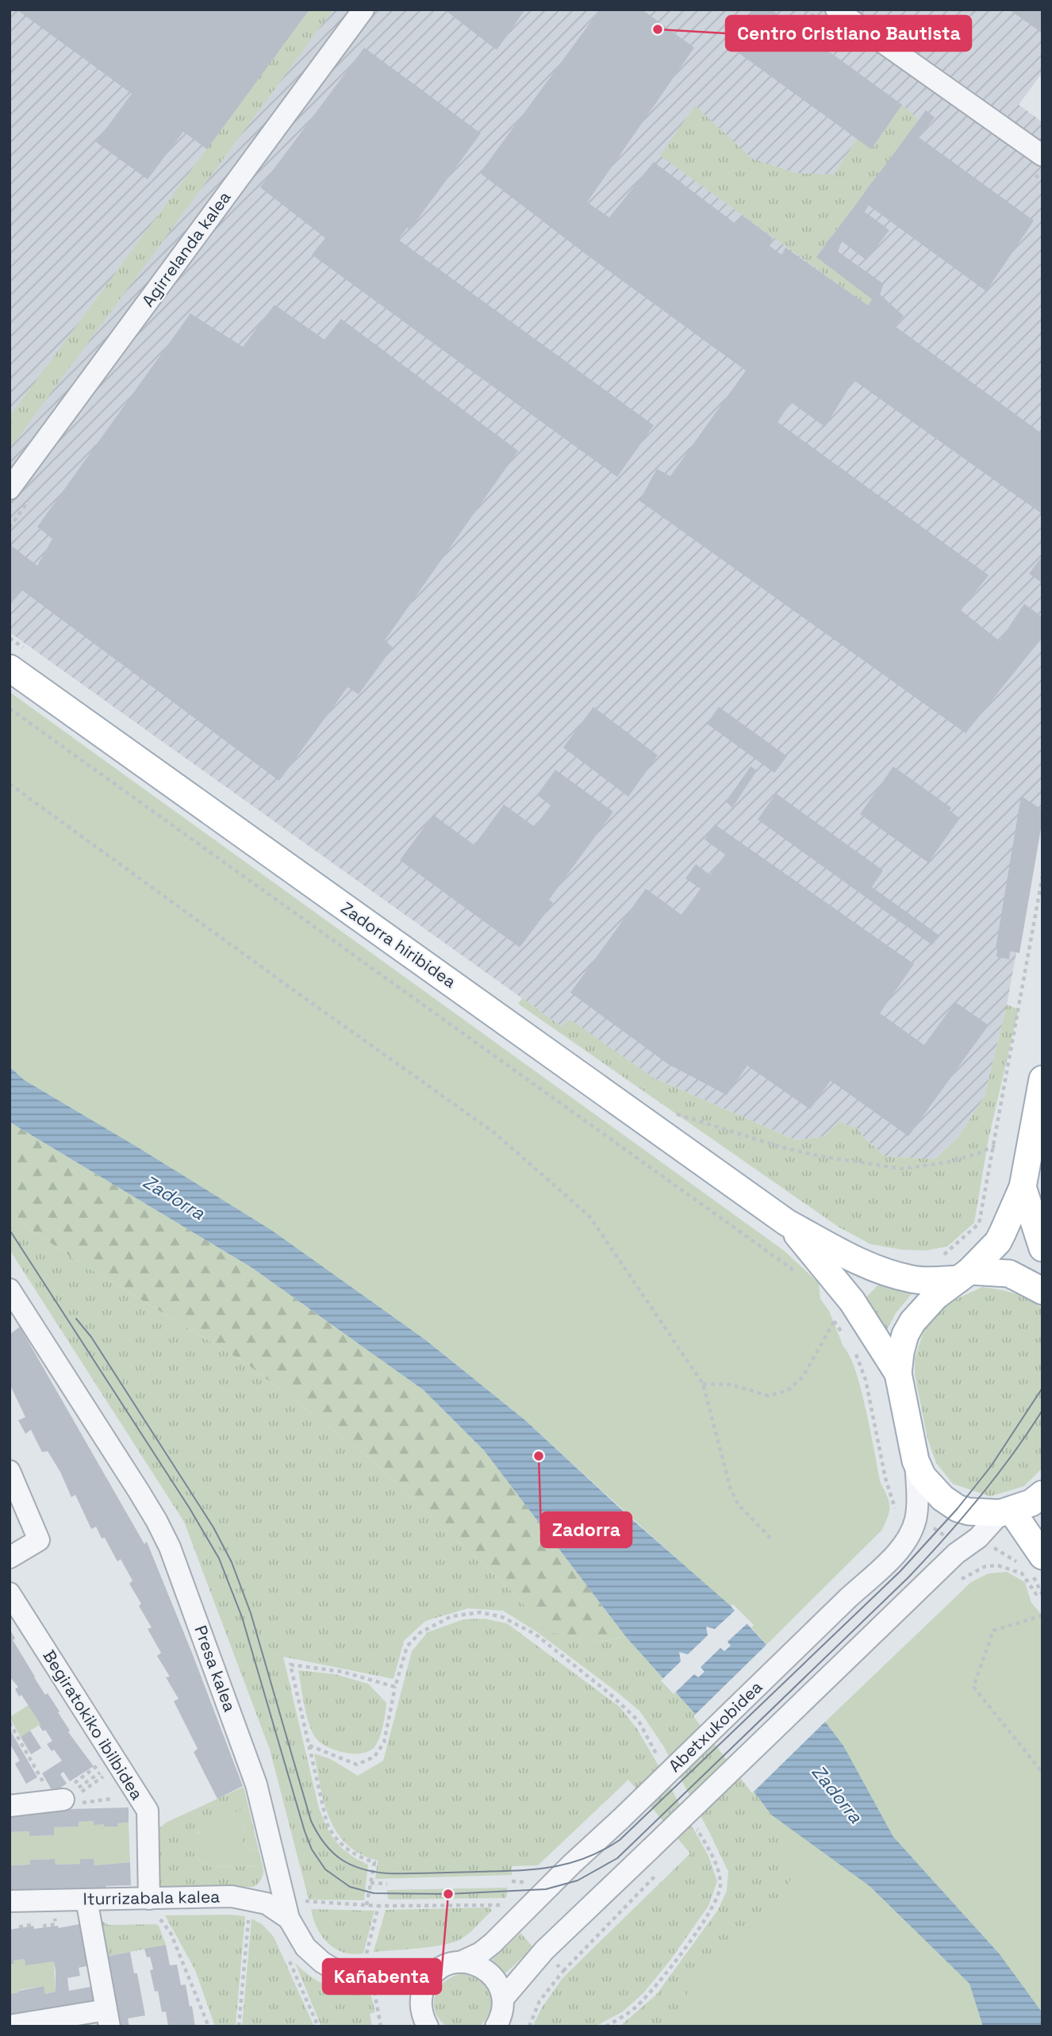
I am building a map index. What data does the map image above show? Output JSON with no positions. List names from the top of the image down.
{
  "streets": {
    "main road": ["Zadorra hiribidea"],
    "street": [
      "Agirrelanda kalea",
      "Presa kalea",
      "Begiratokiko ibilbidea",
      "Abetxukobidea",
      "Iturrizabala kalea"
    ]
  },
  "crossings": [
    ["Zadorra hiribidea", "Abetxukobidea"],
    ["Presa kalea", "Abetxukobidea"],
    ["Presa kalea", "Iturrizabala kalea"],
    ["Begiratokiko ibilbidea", "Iturrizabala kalea"]
  ],
  "water": ["Zadorra"],
  "places": ["Centro Cristiano Bautista", "Zadorra", "Kañabenta"]
}
